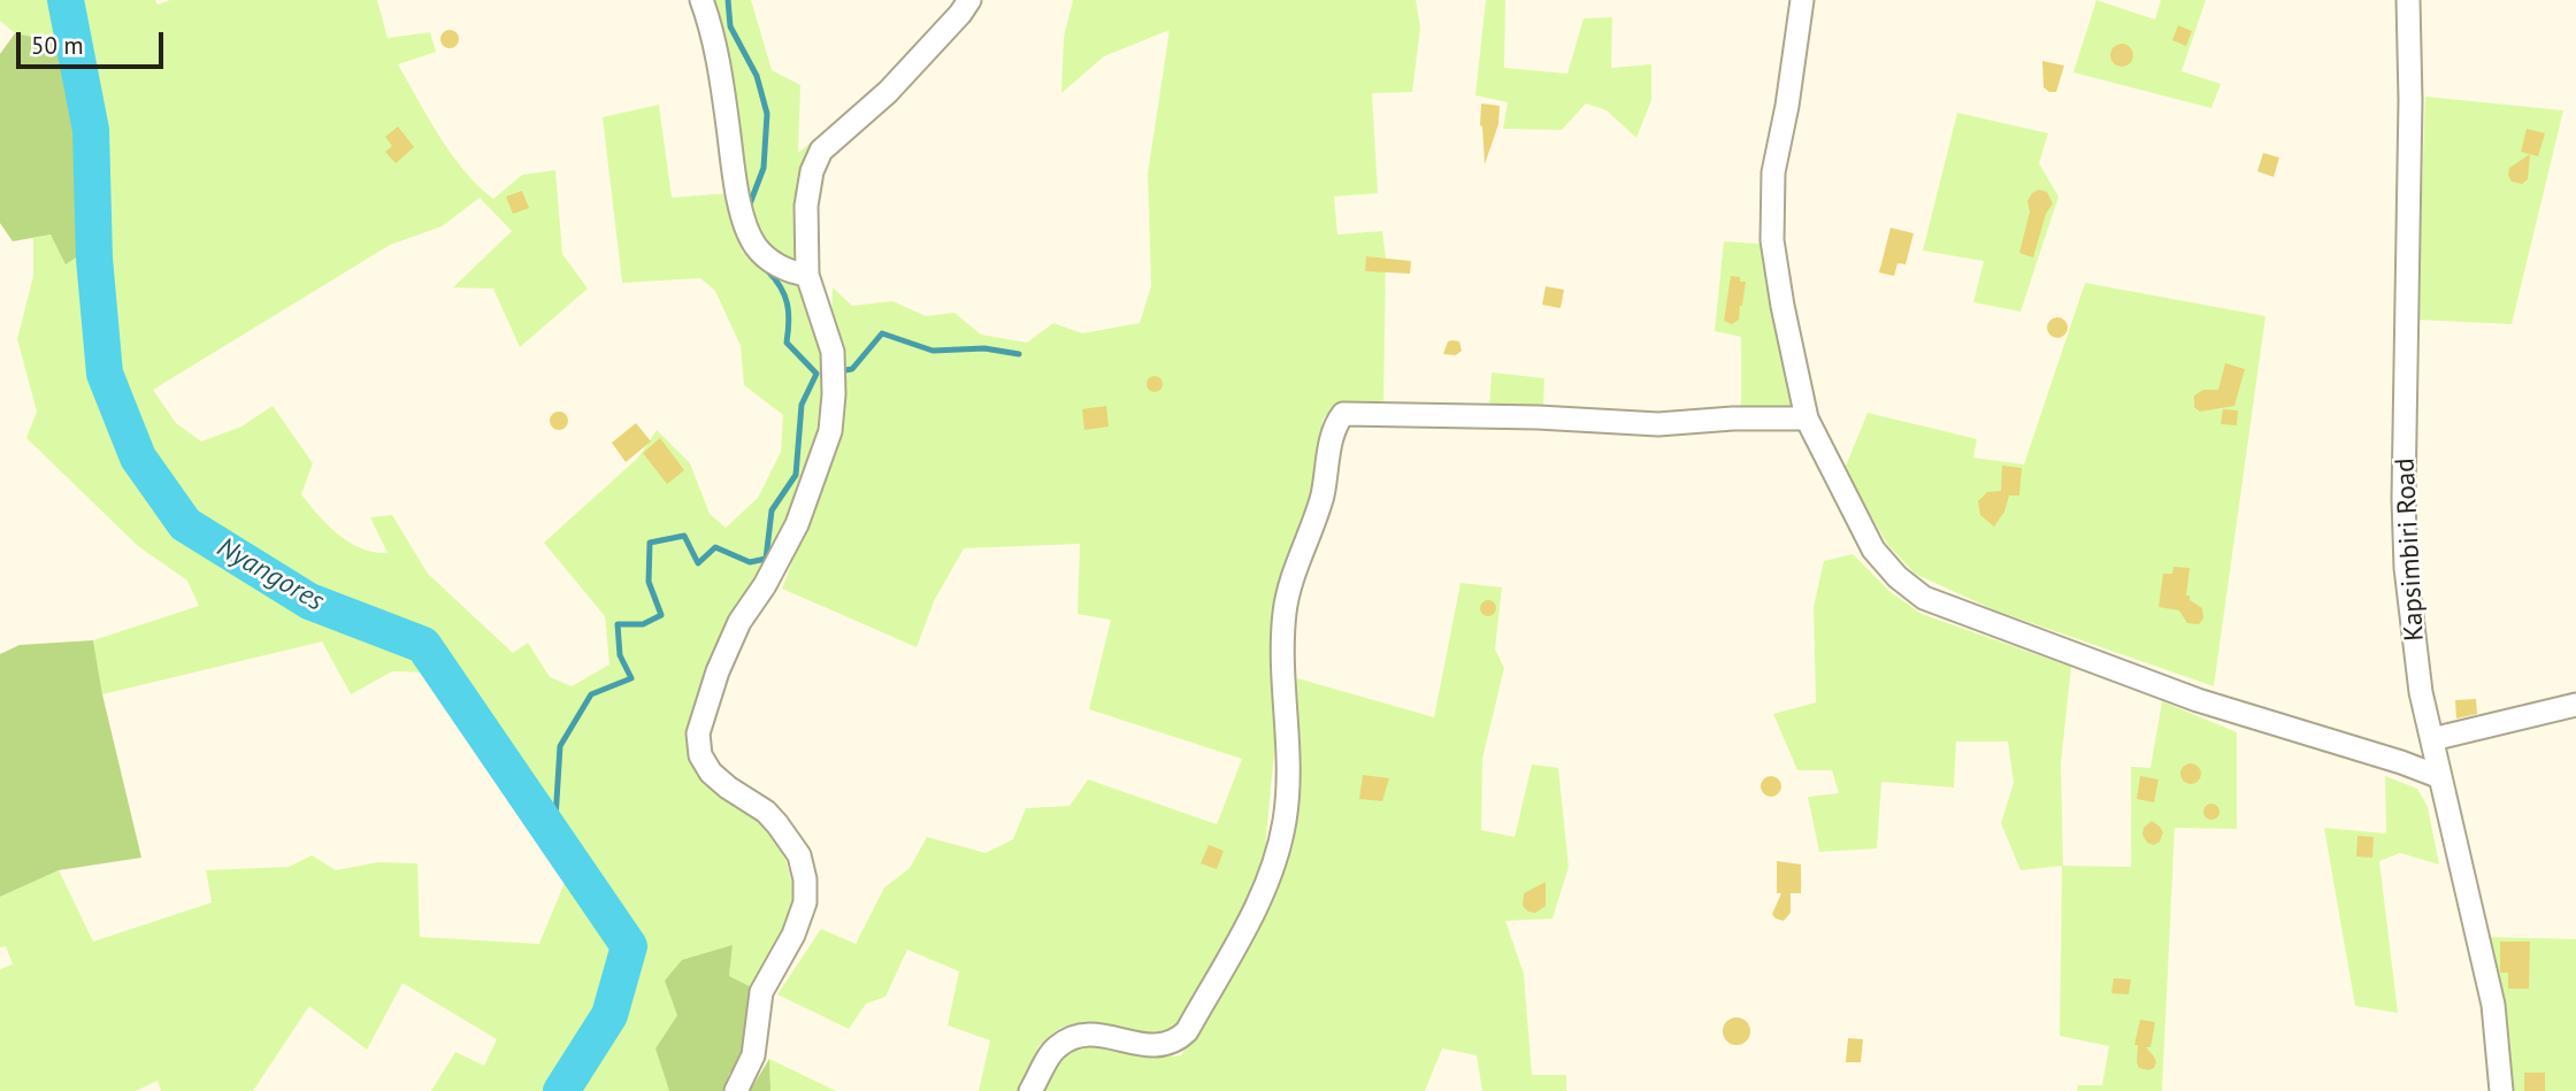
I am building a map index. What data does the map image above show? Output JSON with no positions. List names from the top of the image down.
{
  "streets": {
    "street": ["Kapsimbiri Road"]
  },
  "water": ["Nyangores"],
  "scale_bar": "50 m"
}
